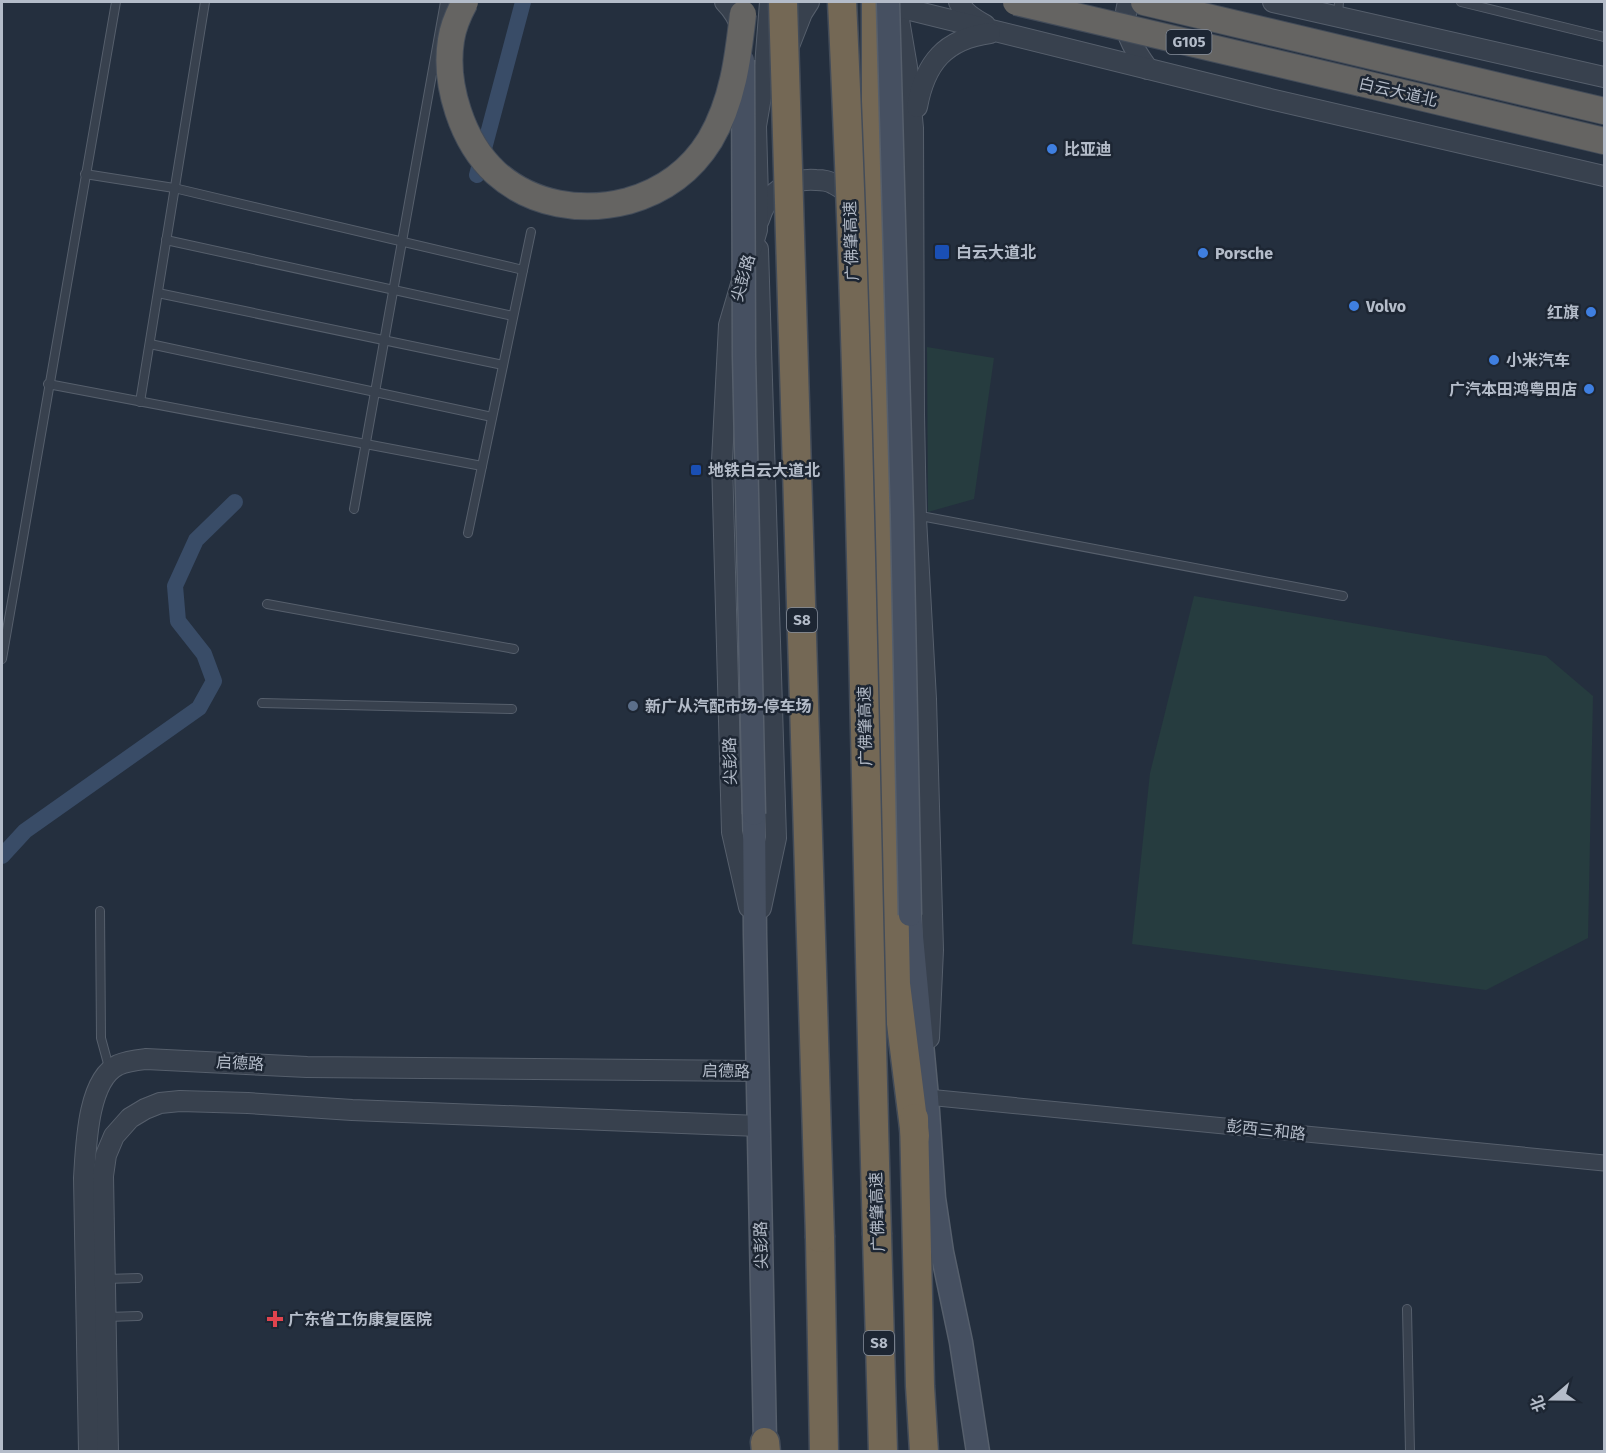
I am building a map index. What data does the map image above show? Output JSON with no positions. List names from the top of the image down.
{
  "streets": {
    "highway": [
      "G105",
      "白云大道北",
      "广佛肇高速",
      "S8"
    ],
    "main road": ["尖彭路"],
    "street": ["启德路", "彭西三和路"]
  },
  "crossings": [
    ["尖彭路", "启德路"]
  ],
  "places": {
    "other": [
      "比亚迪",
      "Porsche",
      "Volvo",
      "红旗",
      "小米汽车",
      "广汽本田鸿粤田店",
      "新广从汽配市场-停车场"
    ],
    "transit": ["白云大道北", "地铁白云大道北"],
    "health": ["广东省工伤康复医院"]
  },
  "north": "left"
}
